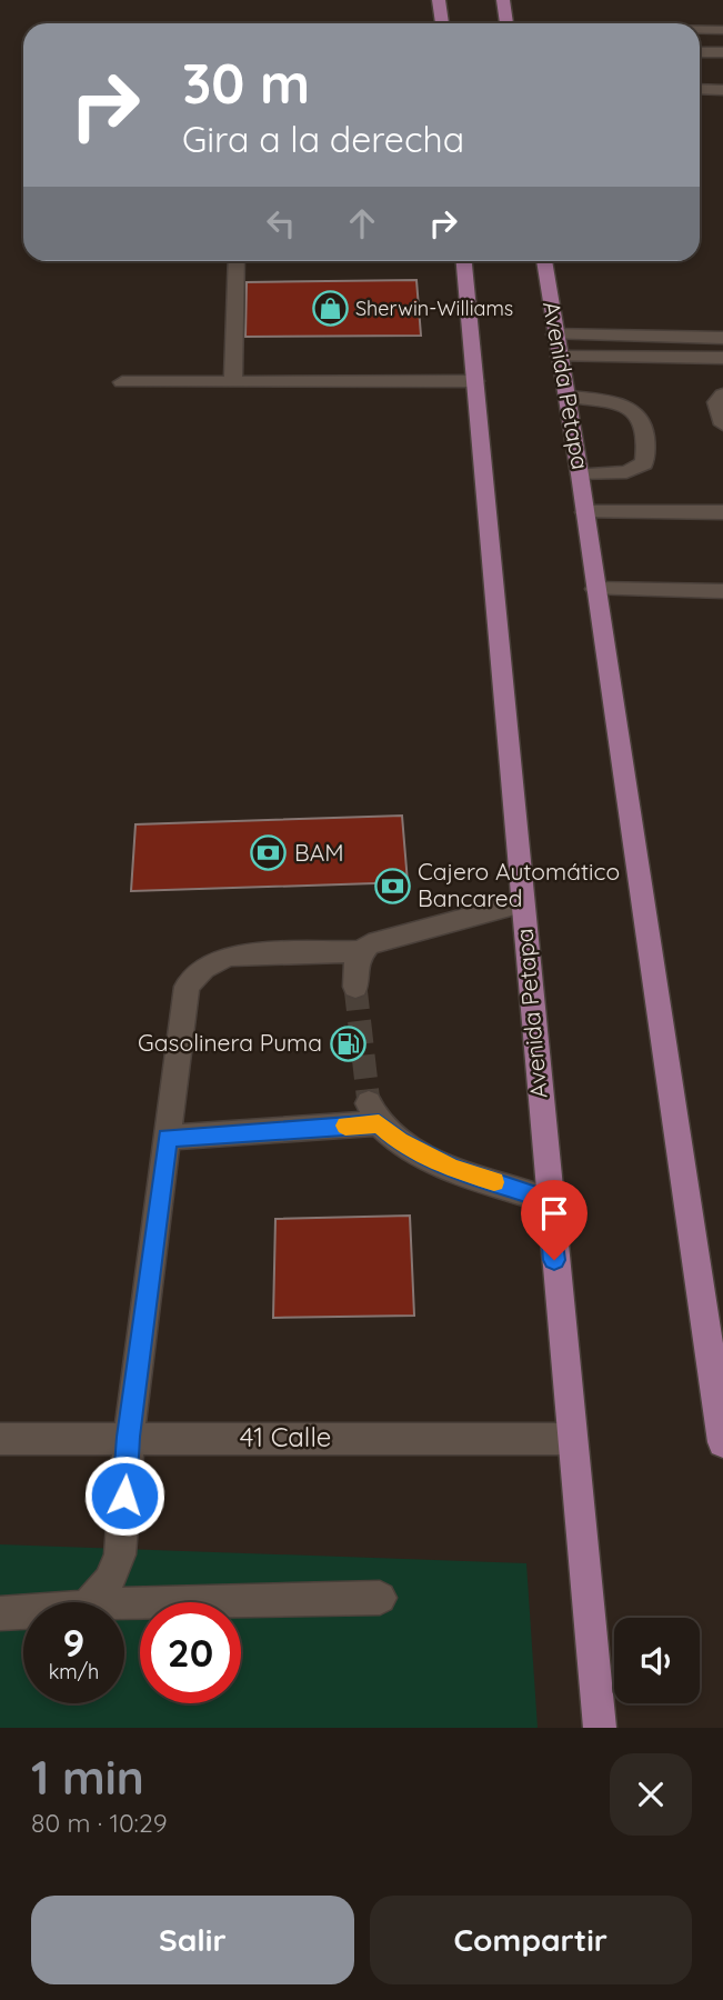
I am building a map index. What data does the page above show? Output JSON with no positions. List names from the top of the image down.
{
  "streets": {
    "main road": ["Avenida Petapa"],
    "street": ["41 Calle"]
  },
  "crossings": [
    ["Avenida Petapa", "41 Calle"]
  ],
  "places": {
    "shop": ["Sherwin-Williams"],
    "bank": ["BAM", "Cajero Automático Bancared"],
    "fuel station": ["Gasolinera Puma"]
  },
  "page": {
    "turn": ["30 m", "Gira a la derecha"],
    "speed": "9 km/h",
    "limit": "20",
    "heading": ["1 min", "80 m · 10:29"],
    "buttons": ["Salir", "Compartir"]
  }
}
